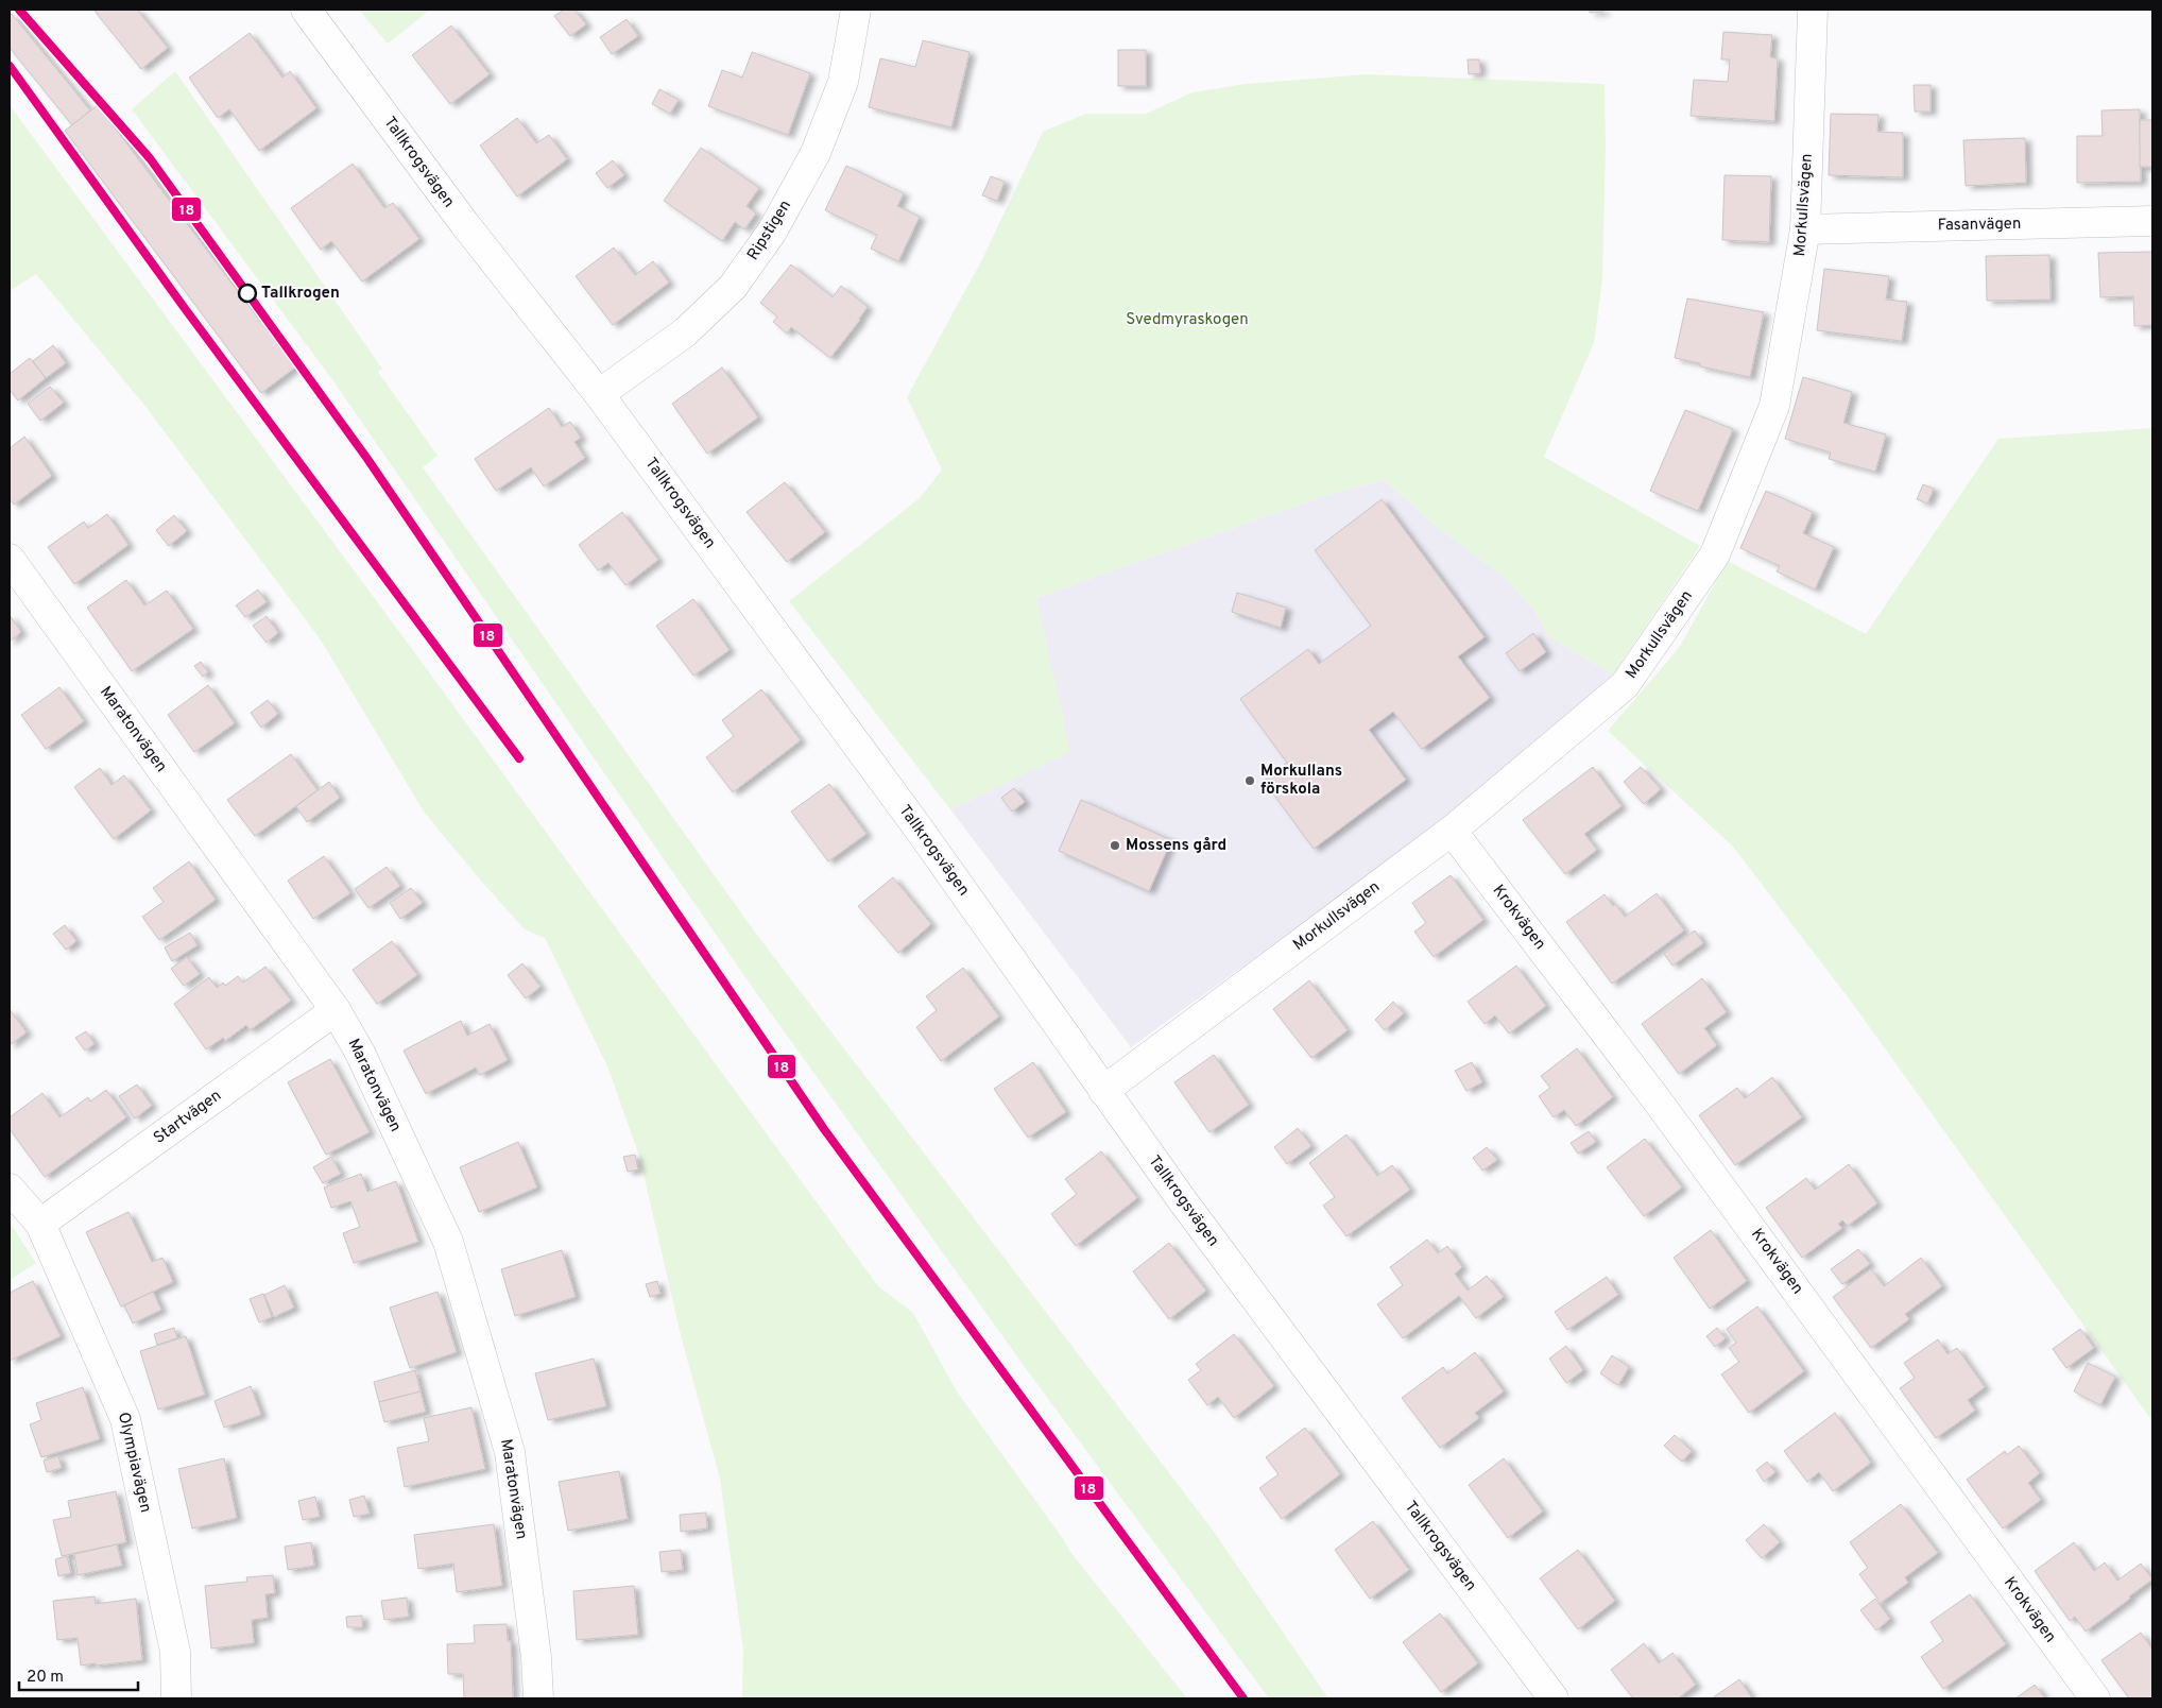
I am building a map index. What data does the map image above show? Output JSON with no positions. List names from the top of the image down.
{
  "streets": {
    "street": [
      "Tallkrogsvägen",
      "Morkullsvägen",
      "Fasanvägen",
      "Ripstigen",
      "Maratonvägen",
      "Krokvägen",
      "Startvägen",
      "Olympiavägen"
    ]
  },
  "crossings": [
    ["Tallkrogsvägen", "Morkullsvägen"],
    ["Tallkrogsvägen", "Ripstigen"],
    ["Morkullsvägen", "Fasanvägen"],
    ["Morkullsvägen", "Krokvägen"],
    ["Maratonvägen", "Startvägen"],
    ["Startvägen", "Olympiavägen"]
  ],
  "parks": ["Svedmyraskogen"],
  "places": ["Tallkrogen", "Morkullans förskola", "Mossens gård"],
  "lines": ["transit line 18"],
  "scale_bar": "20 m"
}
